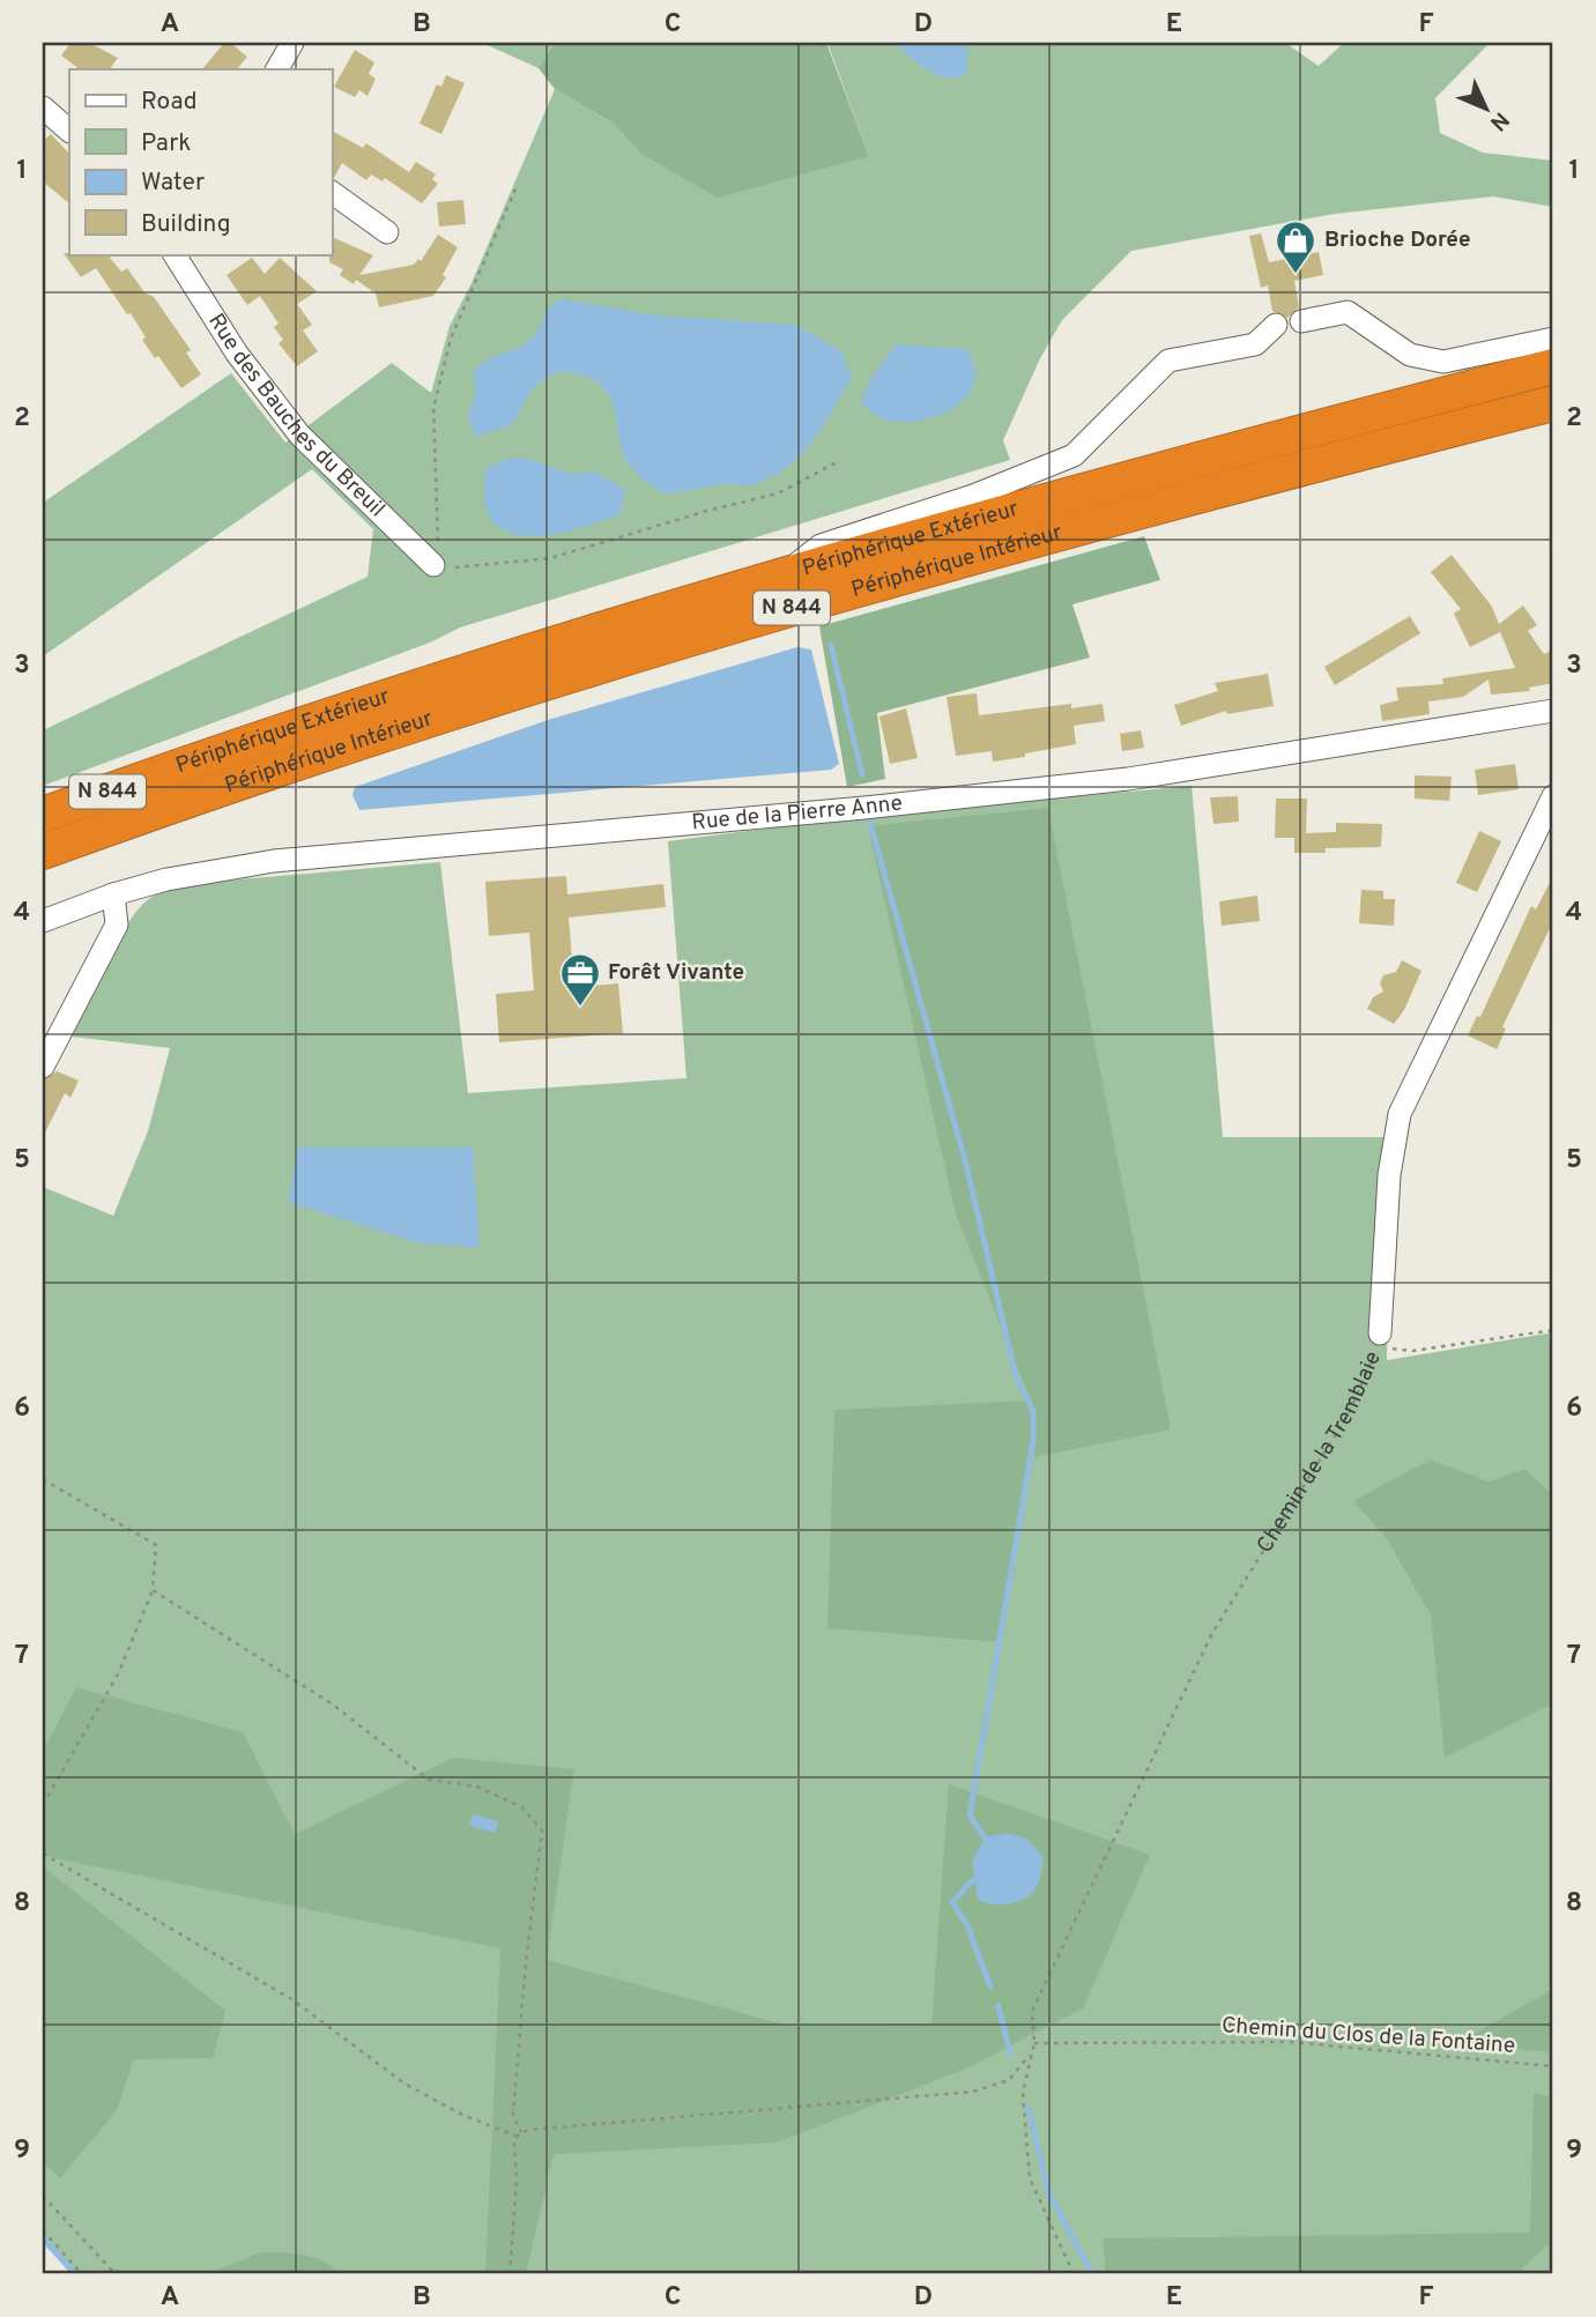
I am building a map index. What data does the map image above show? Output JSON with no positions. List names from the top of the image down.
{
  "streets": {
    "highway": ["Périphérique Extérieur", "Périphérique Intérieur", "N 844"],
    "street": ["Rue des Bauches du Breuil", "Rue de la Pierre Anne", "Chemin de la Tremblaie"],
    "path": ["Chemin du Clos de la Fontaine"]
  },
  "crossings": [
    ["Chemin de la Tremblaie", "Chemin du Clos de la Fontaine"]
  ],
  "places": {
    "shop": ["Brioche Dorée"],
    "office": ["Forêt Vivante"]
  },
  "legend": [
    "Road",
    "Park",
    "Water",
    "Building"
  ],
  "north": "bottom right",
  "grid": {
    "columns": [
      "A",
      "B",
      "C",
      "D",
      "E",
      "F"
    ],
    "rows": [
      "1",
      "2",
      "3",
      "4",
      "5",
      "6",
      "7",
      "8",
      "9"
    ]
  }
}
